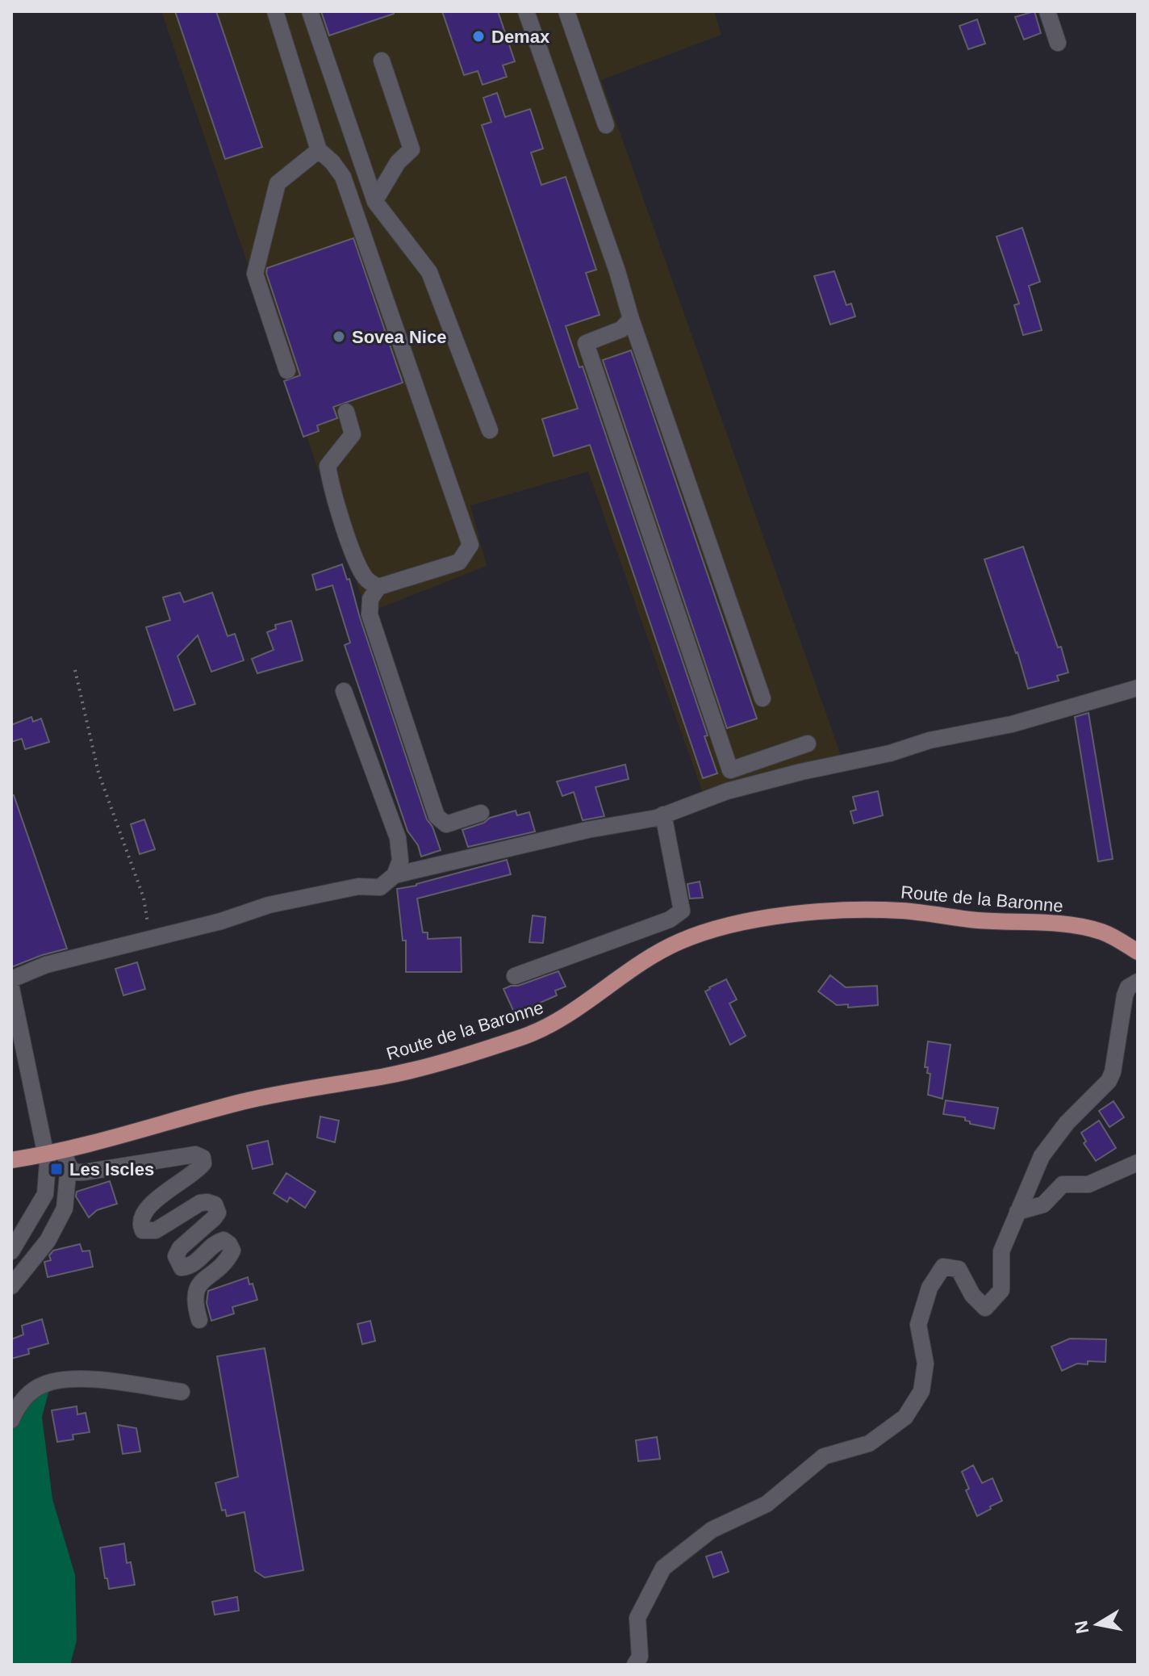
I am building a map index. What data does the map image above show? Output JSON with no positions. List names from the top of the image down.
{
  "streets": {
    "main road": ["Route de la Baronne"]
  },
  "places": {
    "other": ["Demax", "Sovea Nice"],
    "transit": ["Les Iscles"]
  },
  "north": "left"
}
